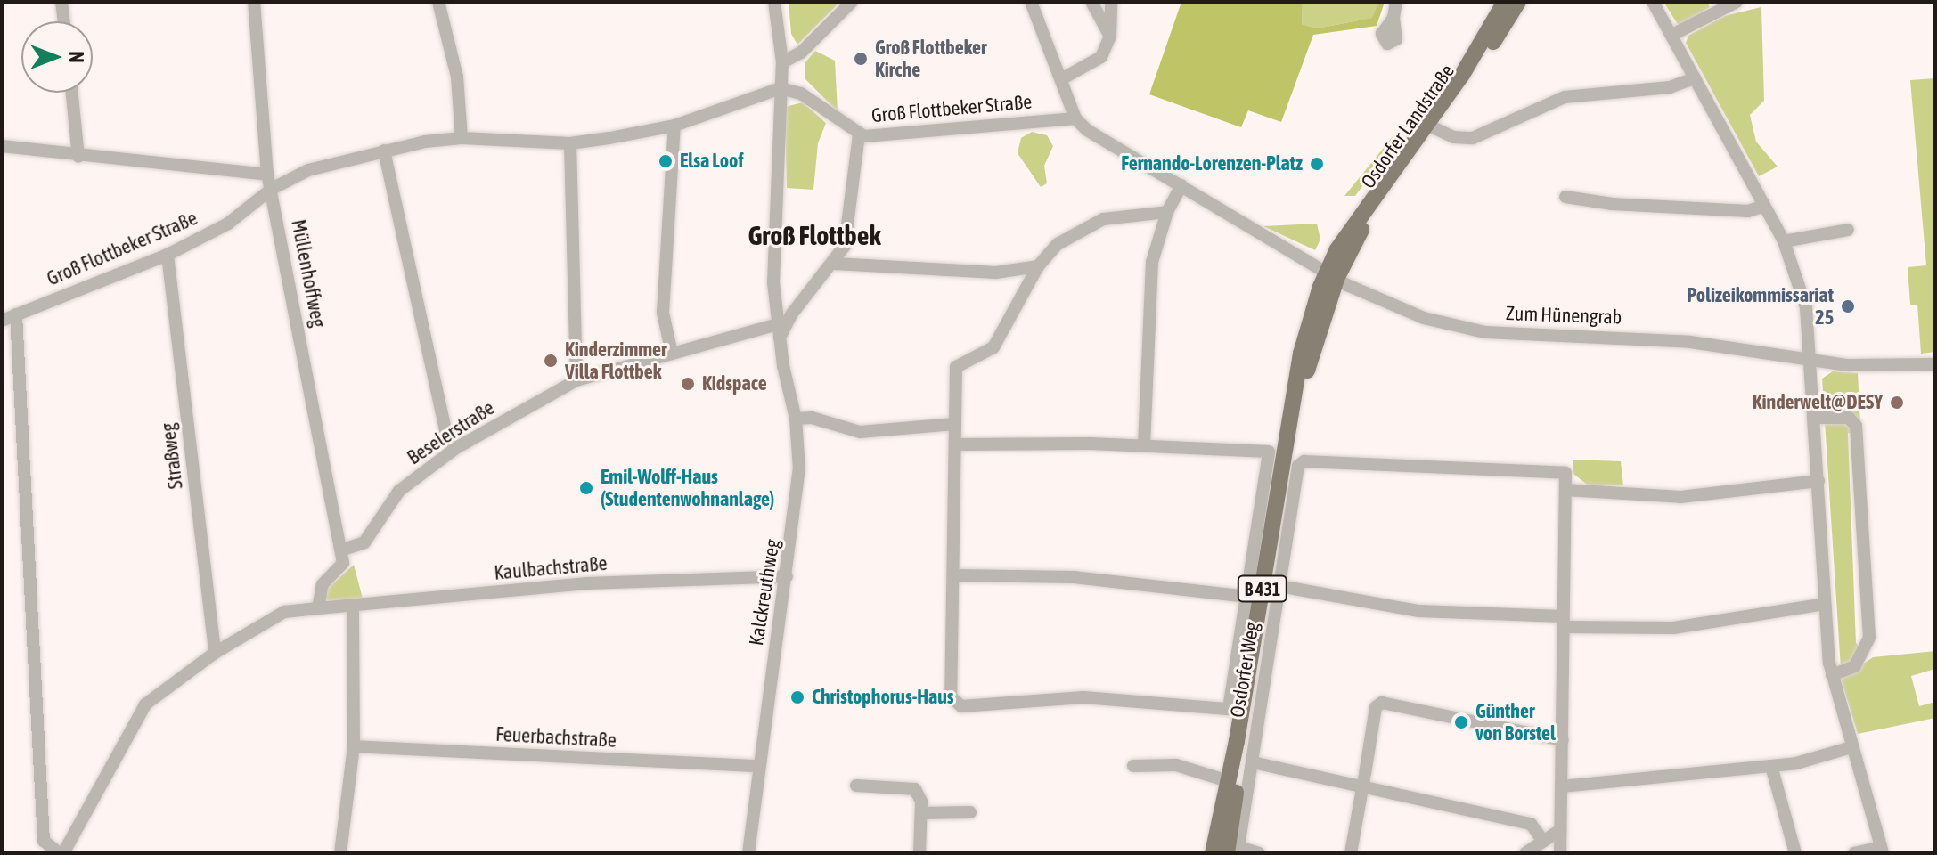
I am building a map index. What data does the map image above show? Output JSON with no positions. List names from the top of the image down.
{
  "streets": {
    "main road": ["Osdorfer Landstraße", "B 431", "Osdorfer Weg"],
    "street": [
      "Groß Flottbeker Straße",
      "Müllenhoffweg",
      "Zum Hünengrab",
      "Beselerstraße",
      "Straßweg",
      "Kaulbachstraße",
      "Kalckreuthweg",
      "Feuerbachstraße"
    ]
  },
  "crossings": [
    ["Groß Flottbeker Straße", "Müllenhoffweg"],
    ["Groß Flottbeker Straße", "Straßweg"],
    ["Groß Flottbeker Straße", "Kalckreuthweg"],
    ["Osdorfer Landstraße", "Zum Hünengrab"],
    ["Osdorfer Landstraße", "Osdorfer Weg"],
    ["Müllenhoffweg", "Beselerstraße"],
    ["Zum Hünengrab", "Osdorfer Weg"],
    ["Beselerstraße", "Kalckreuthweg"],
    ["Kaulbachstraße", "Kalckreuthweg"],
    ["Kalckreuthweg", "Feuerbachstraße"]
  ],
  "districts": ["Groß Flottbek"],
  "places": [
    "Groß Flottbeker Kirche",
    "Elsa Loof",
    "Fernando-Lorenzen-Platz",
    "Polizeikommissariat 25",
    "Kinderzimmer Villa Flottbek",
    "Kidspace",
    "Kinderwelt@DESY",
    "Emil-Wolff-Haus (Studentenwohnanlage)",
    "Christophorus-Haus",
    "Günther von Borstel"
  ],
  "north": "right"
}
